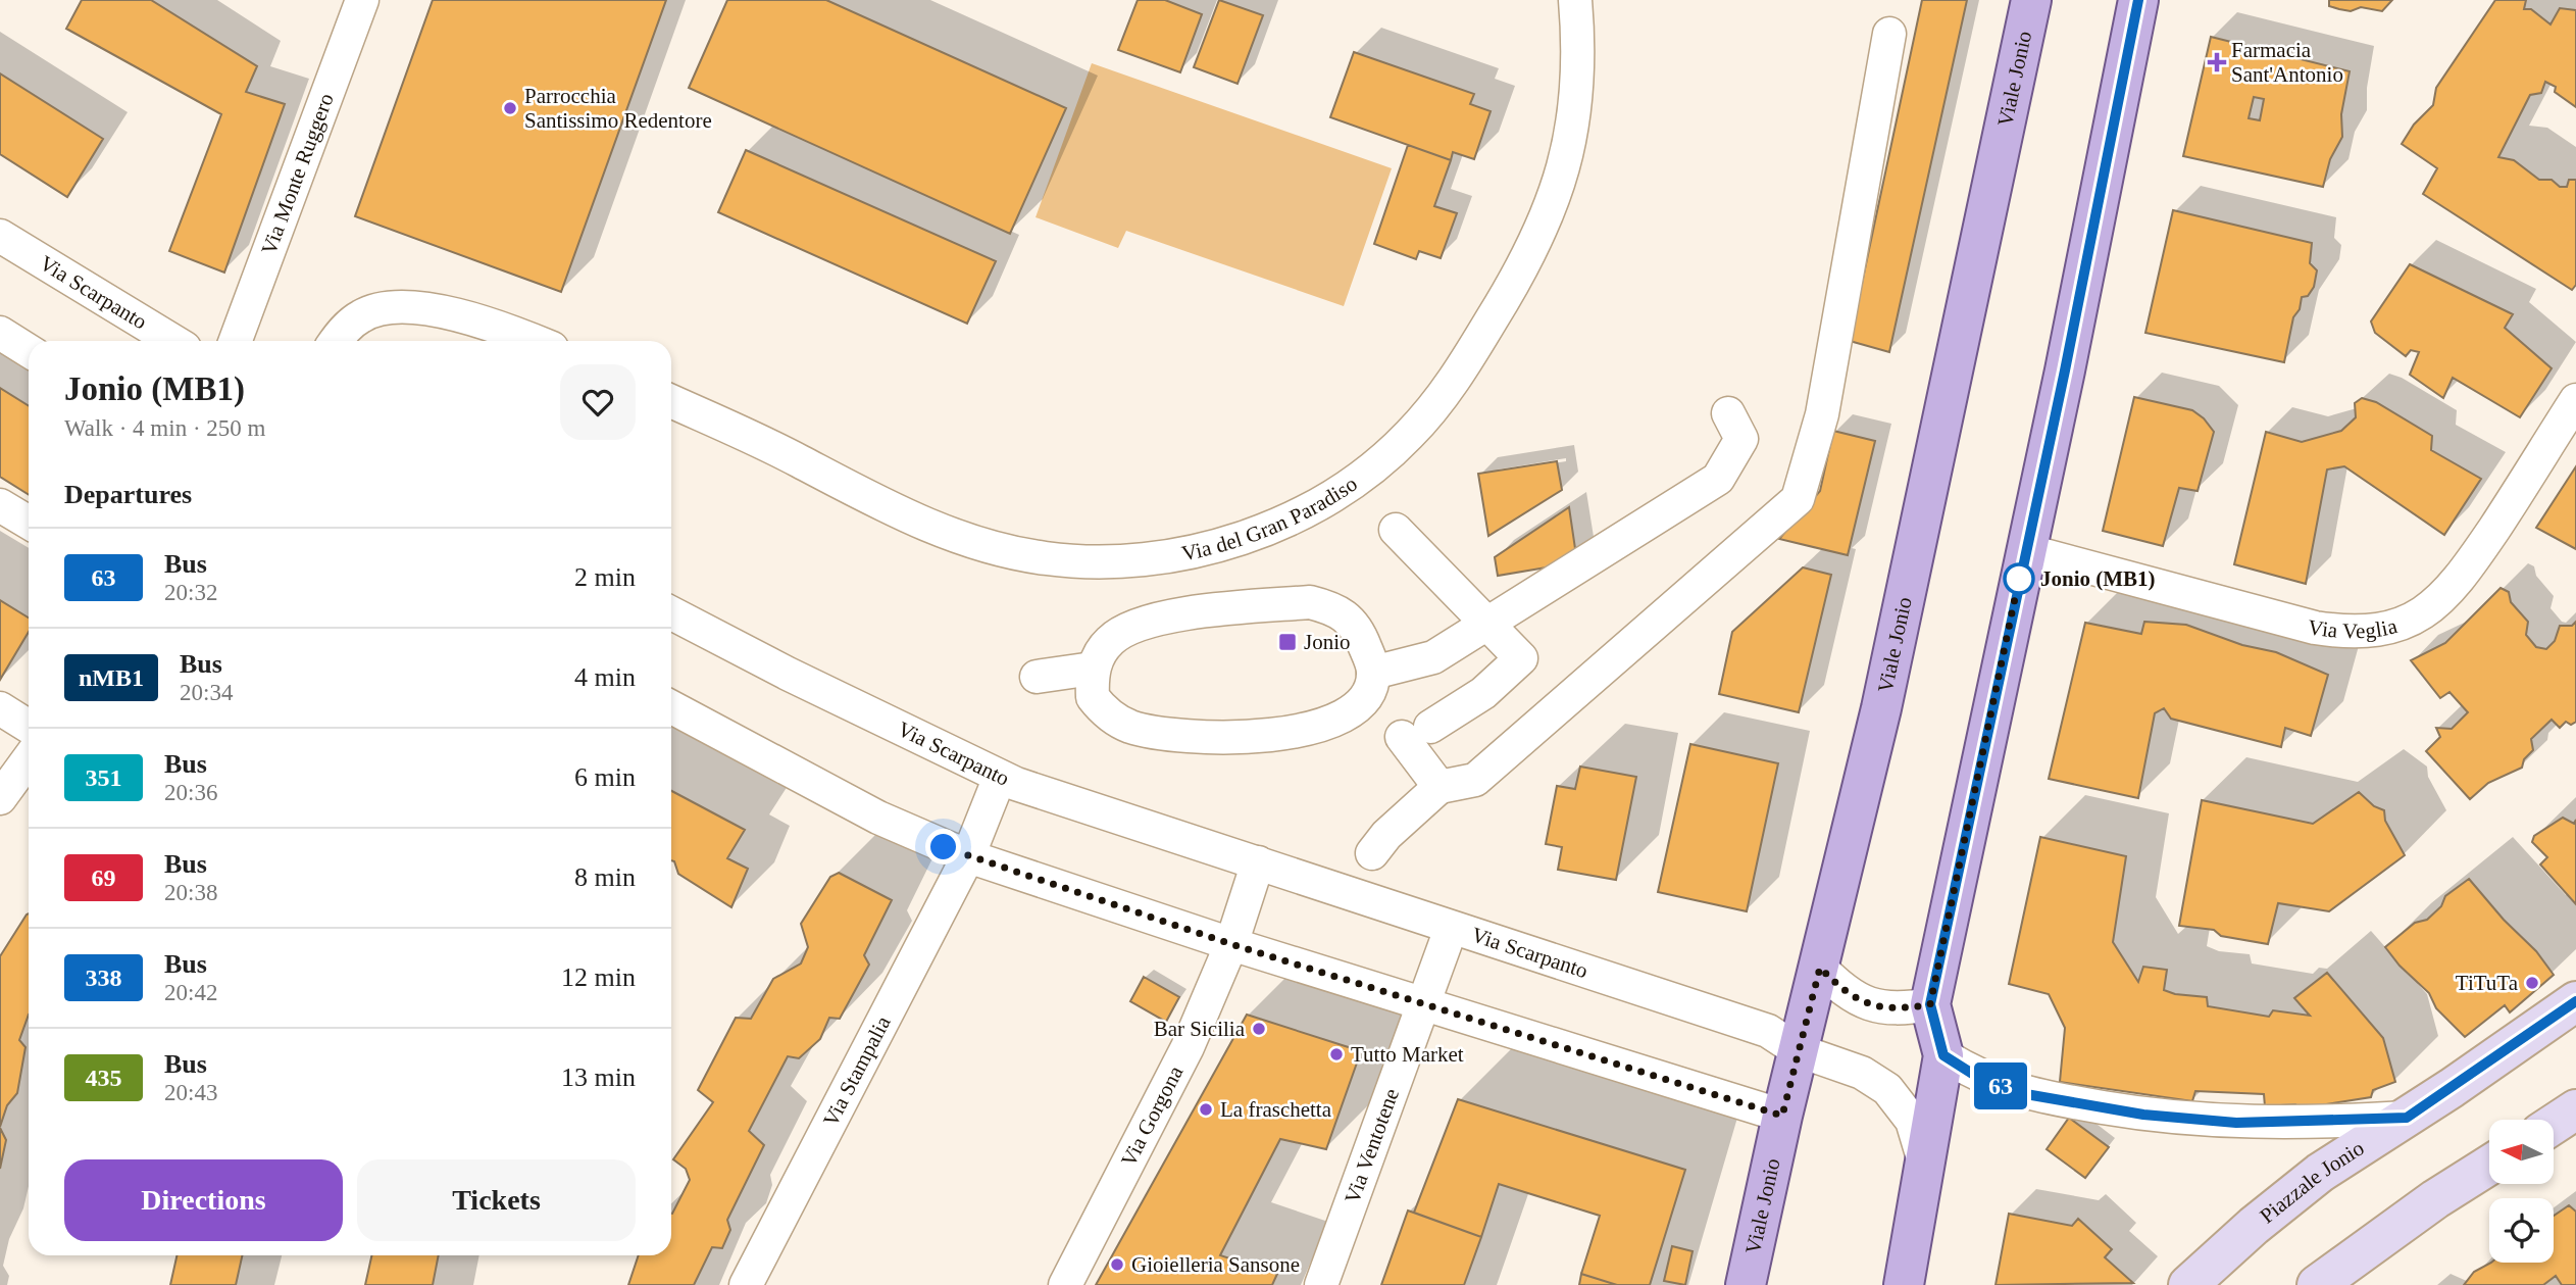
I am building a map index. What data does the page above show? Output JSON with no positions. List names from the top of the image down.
{
  "streets": {
    "main road": ["Viale Jonio", "Piazzale Jonio"],
    "street": [
      "Via Monte Ruggero",
      "Via Scarpanto",
      "Via del Gran Paradiso",
      "Via Veglia",
      "Via Stampalia",
      "Via Gorgona",
      "Via Ventotene"
    ]
  },
  "crossings": [
    ["Viale Jonio", "Via Scarpanto"],
    ["Via Scarpanto", "Via Stampalia"],
    ["Via Scarpanto", "Via Ventotene"]
  ],
  "places": {
    "health": ["Farmacia Sant'Antonio"],
    "other": [
      "Parrocchia Santissimo Redentore",
      "Jonio (MB1)",
      "TiTuTa",
      "Bar Sicilia",
      "Tutto Market",
      "La fraschetta",
      "Gioielleria Sansone"
    ],
    "transit": ["Jonio"]
  },
  "lines": ["bus line 63"],
  "north": "left",
  "page": {
    "on_map": "63",
    "heading": [
      ["Jonio (MB1)", "Walk · 4 min · 250 m"],
      "Departures"
    ],
    "list": [
      {
        "mark": "63",
        "name": "Bus",
        "note": "20:32",
        "value": "2 min"
      },
      {
        "mark": "nMB1",
        "name": "Bus",
        "note": "20:34",
        "value": "4 min"
      },
      {
        "mark": "351",
        "name": "Bus",
        "note": "20:36",
        "value": "6 min"
      },
      {
        "mark": "69",
        "name": "Bus",
        "note": "20:38",
        "value": "8 min"
      },
      {
        "mark": "338",
        "name": "Bus",
        "note": "20:42",
        "value": "12 min"
      },
      {
        "mark": "435",
        "name": "Bus",
        "note": "20:43",
        "value": "13 min"
      }
    ],
    "buttons": ["Directions", "Tickets"]
  }
}
